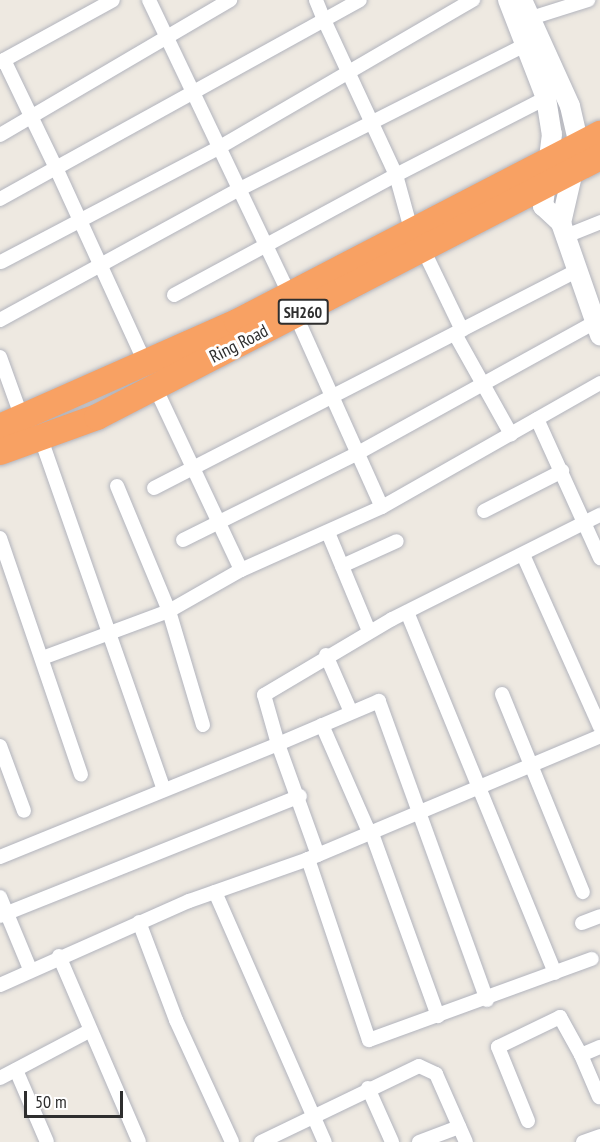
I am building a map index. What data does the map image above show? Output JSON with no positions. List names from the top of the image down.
{
  "streets": {
    "highway": ["SH260", "Ring Road"]
  },
  "scale_bar": "50 m"
}
